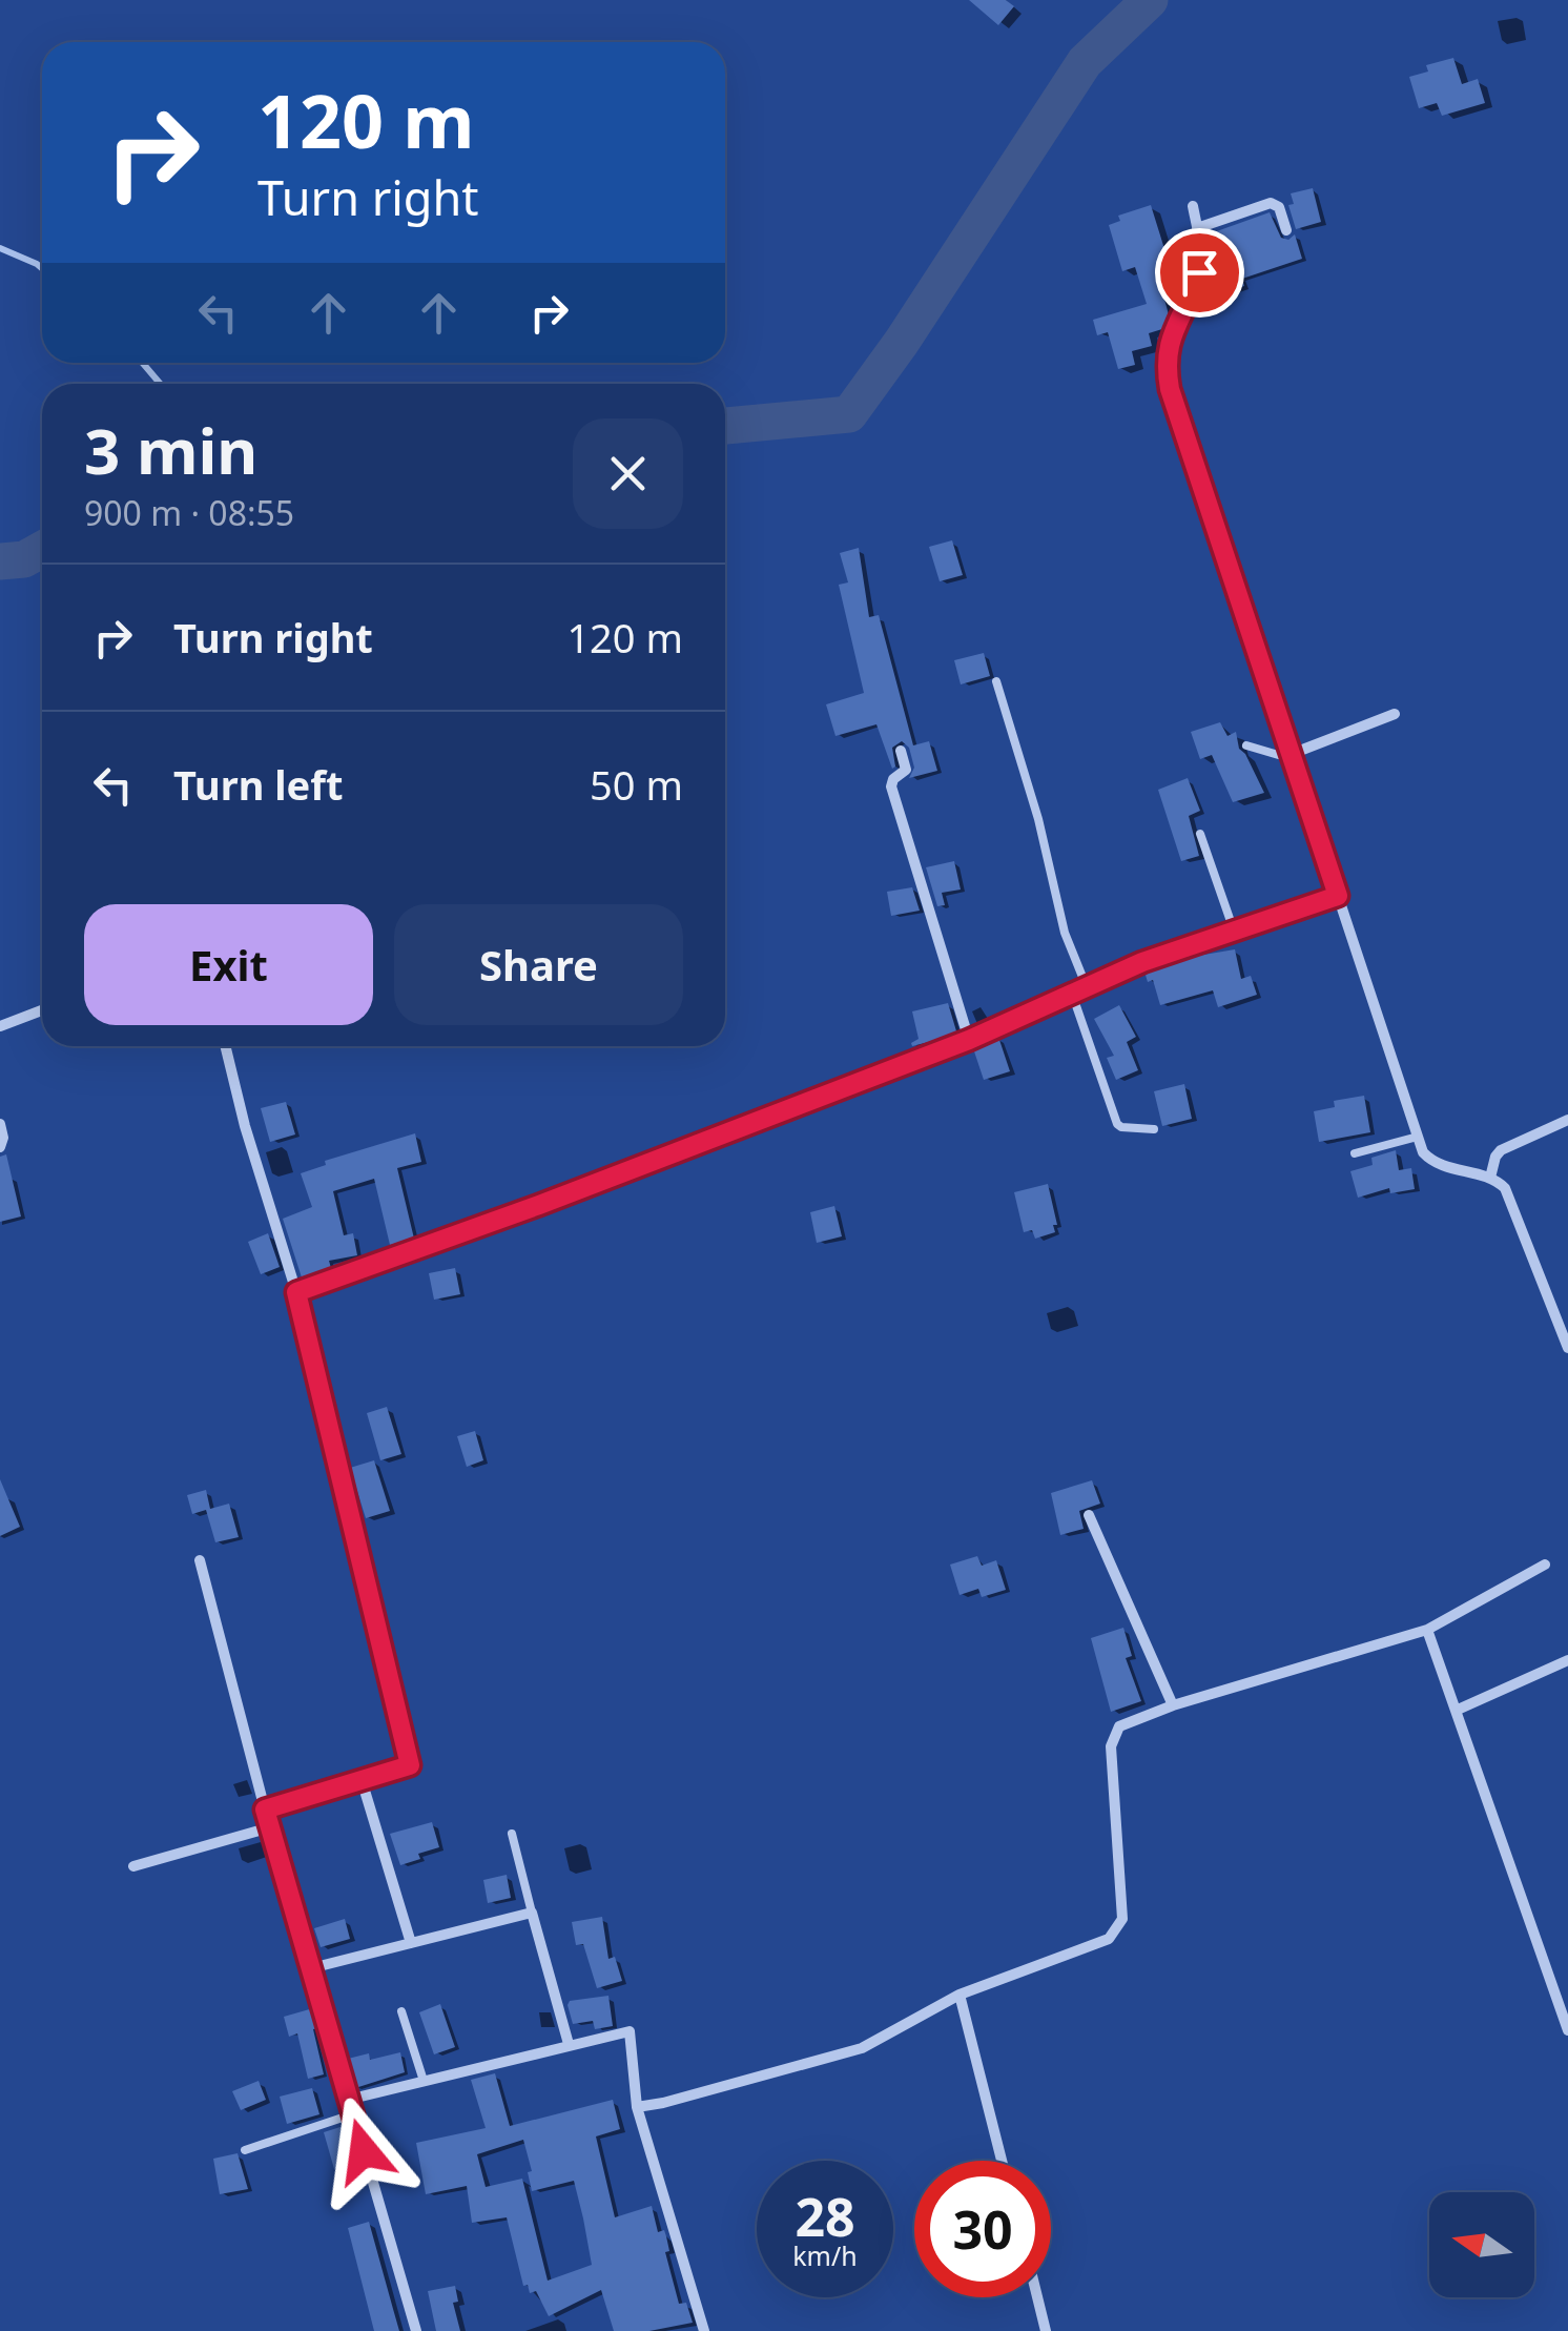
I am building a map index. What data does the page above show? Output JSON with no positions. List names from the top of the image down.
{
  "north": "left",
  "page": {
    "turn": ["120 m", "Turn right"],
    "heading": ["3 min", "900 m · 08:55"],
    "list": [
      {
        "name": "Turn right",
        "value": "120 m"
      },
      {
        "name": "Turn left",
        "value": "50 m"
      }
    ],
    "buttons": ["Exit", "Share"],
    "speed": "28 km/h",
    "limit": "30"
  }
}
